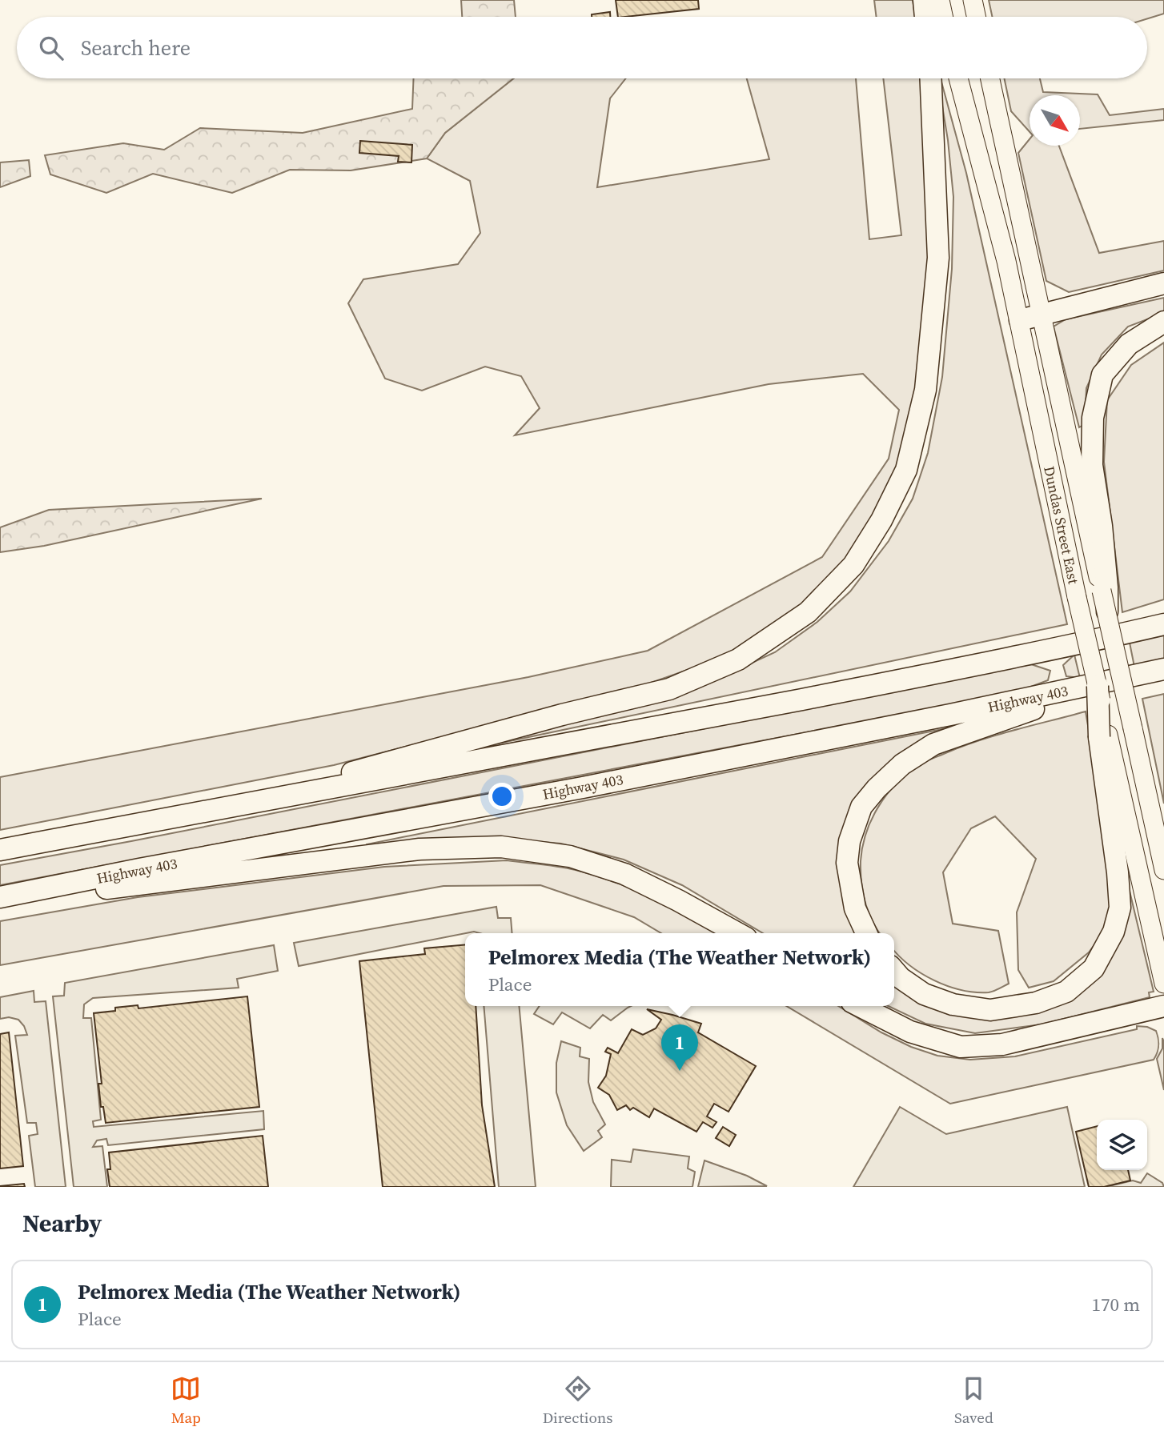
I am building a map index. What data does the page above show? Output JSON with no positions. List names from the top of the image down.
{
  "streets": {
    "highway": ["Highway 403"],
    "main road": ["Dundas Street East"]
  },
  "north": "bottom right",
  "page": {
    "search": "Search here",
    "popup": ["Pelmorex Media (The Weather Network)", "Place"],
    "pins": "1",
    "heading": "Nearby",
    "list": [
      {
        "mark": "1",
        "name": "Pelmorex Media (The Weather Network)",
        "note": "Place",
        "value": "170 m"
      }
    ],
    "nav": ["Map", "Directions", "Saved"]
  }
}
